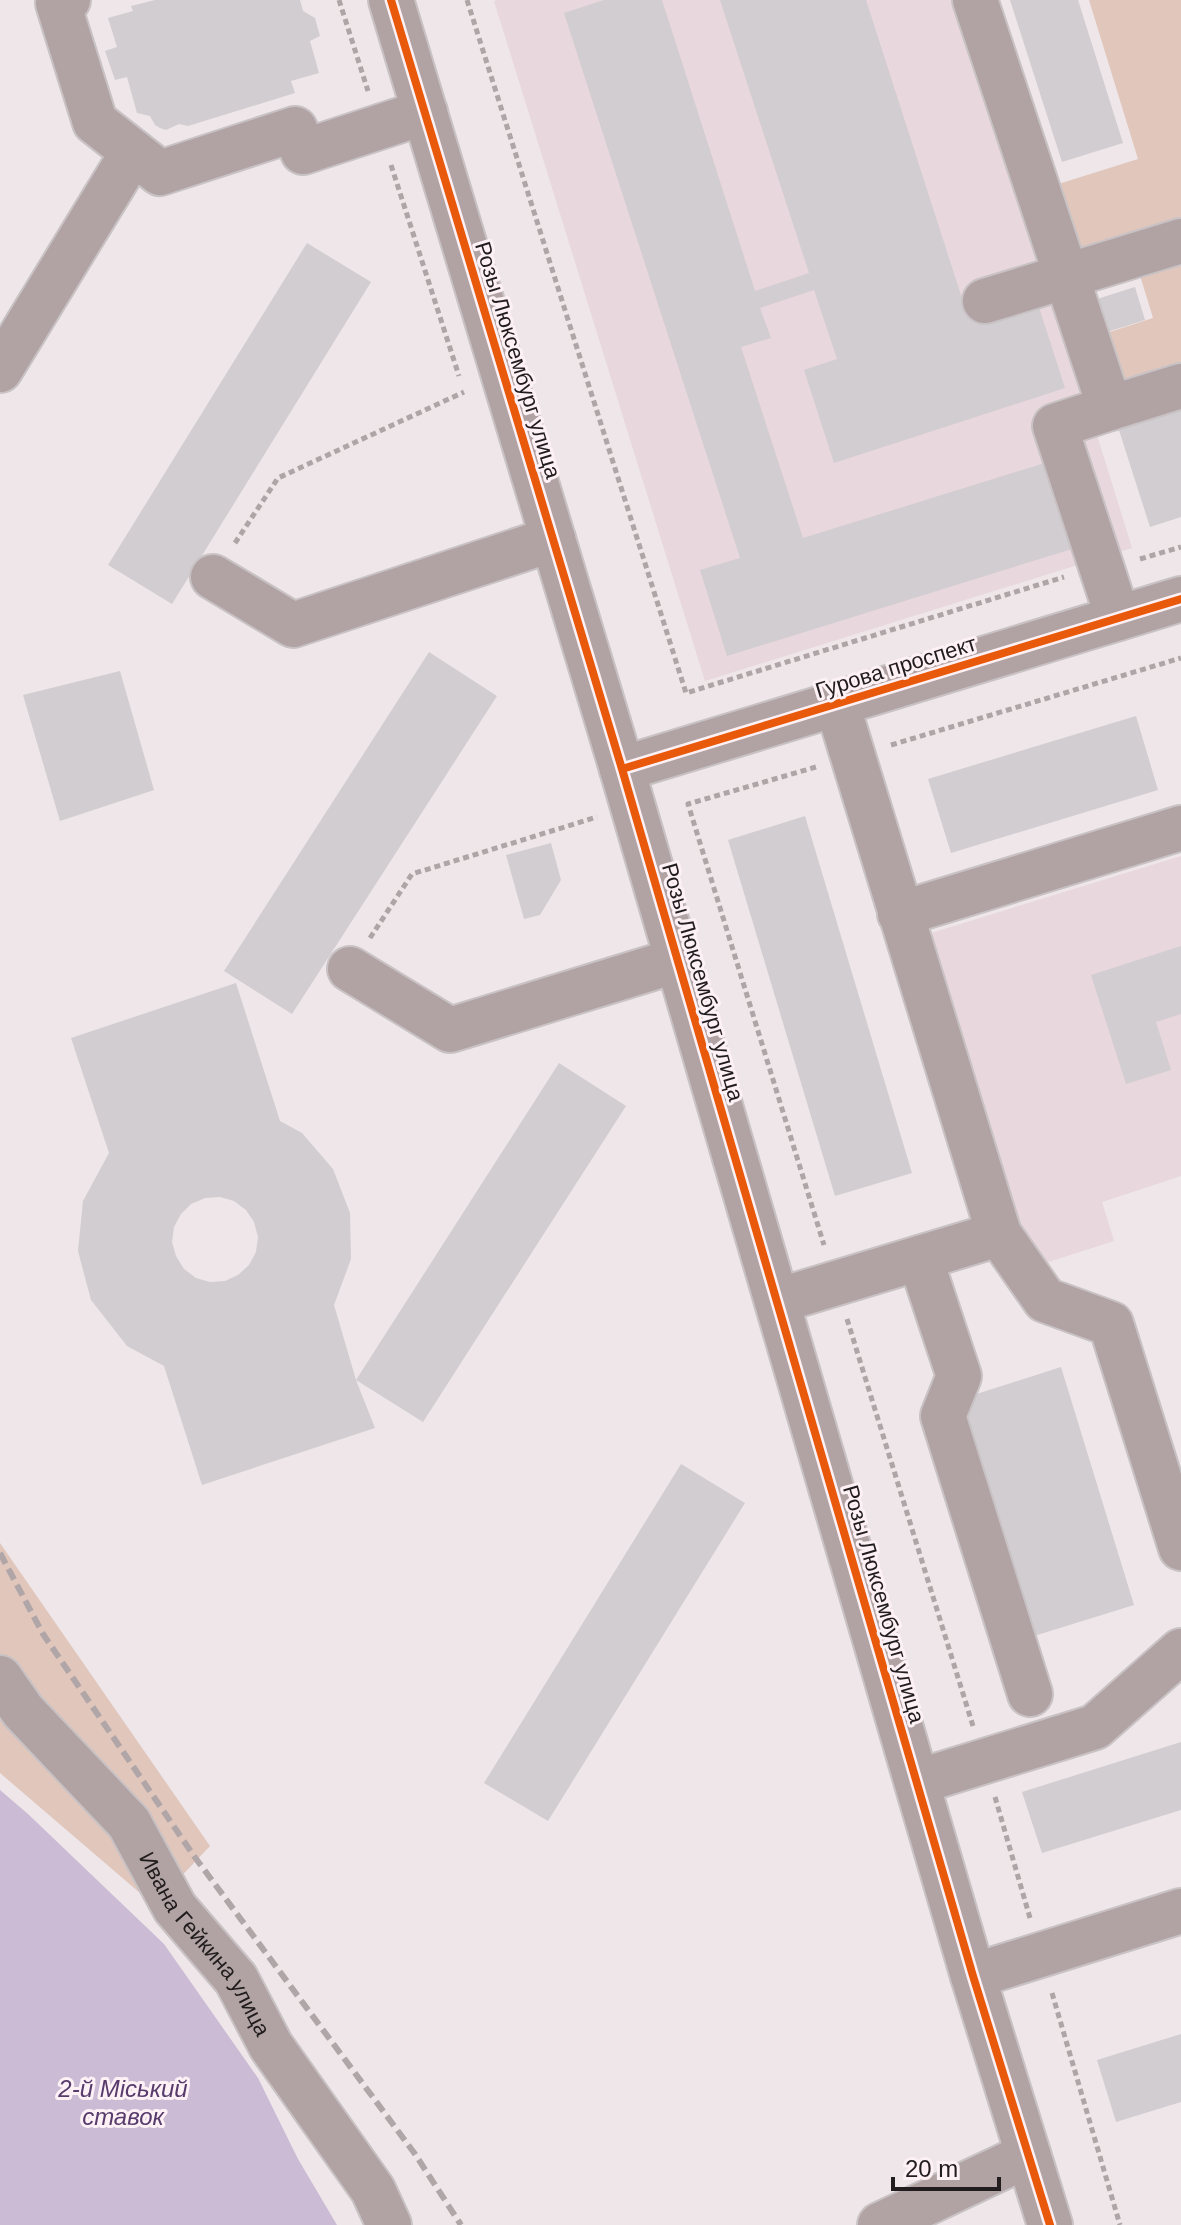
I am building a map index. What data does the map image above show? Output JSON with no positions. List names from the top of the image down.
{
  "streets": {
    "street": ["Розы Люксембург улица", "Гурова проспект", "Ивана Гейкина улица"]
  },
  "crossings": [
    ["Розы Люксембург улица", "Гурова проспект"]
  ],
  "water": ["2-й Міський ставок"],
  "scale_bar": "20 m"
}
